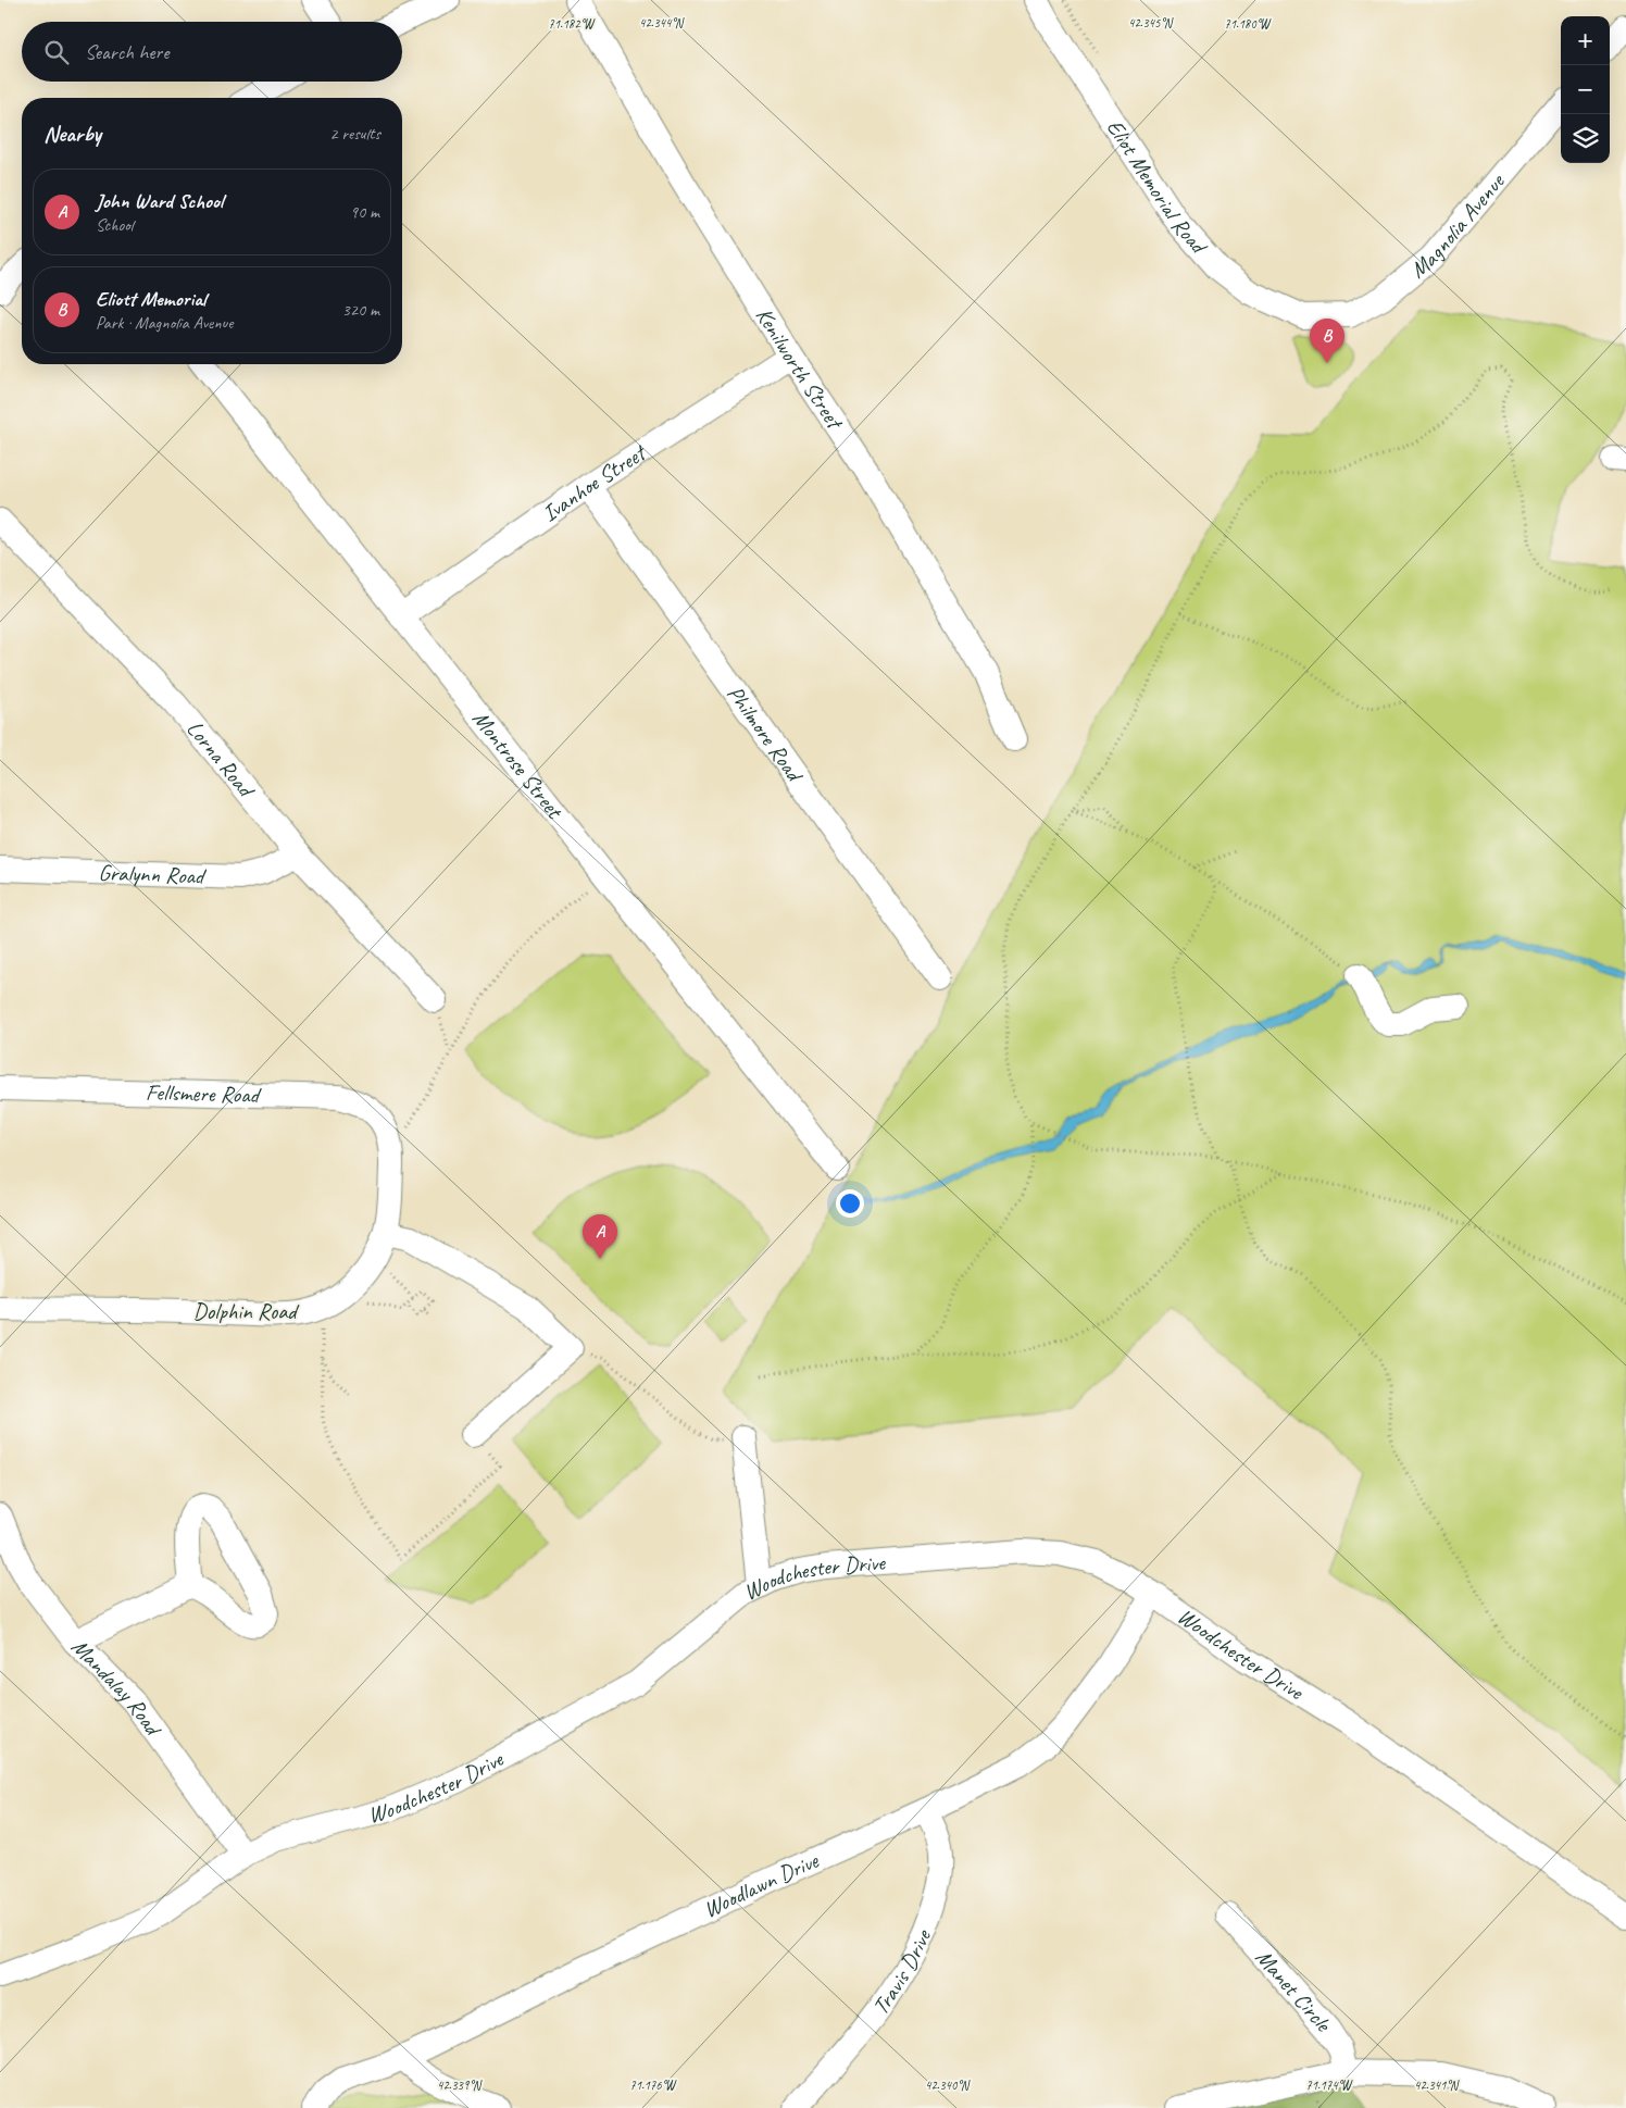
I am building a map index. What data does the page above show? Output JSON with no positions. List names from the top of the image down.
{
  "streets": {
    "street": [
      "Eliot Memorial Road",
      "Magnolia Avenue",
      "Kenilworth Street",
      "Ivanhoe Street",
      "Philmore Road",
      "Lorna Road",
      "Montrose Street",
      "Gralynn Road",
      "Fellsmere Road",
      "Dolphin Road",
      "Woodchester Drive",
      "Mandalay Road",
      "Woodlawn Drive",
      "Travis Drive",
      "Manet Circle"
    ]
  },
  "crossings": [
    ["Eliot Memorial Road", "Magnolia Avenue"],
    ["Kenilworth Street", "Ivanhoe Street"],
    ["Ivanhoe Street", "Philmore Road"],
    ["Ivanhoe Street", "Montrose Street"],
    ["Lorna Road", "Gralynn Road"],
    ["Fellsmere Road", "Dolphin Road"],
    ["Woodchester Drive", "Mandalay Road"],
    ["Woodchester Drive", "Woodlawn Drive"],
    ["Woodlawn Drive", "Travis Drive"]
  ],
  "page": {
    "map_buttons": ["+", "−"],
    "search": "Search here",
    "heading": ["Nearby", "2 results"],
    "list": [
      {
        "mark": "A",
        "name": "John Ward School",
        "note": "School",
        "value": "90 m"
      },
      {
        "mark": "B",
        "name": "Eliott Memorial",
        "note": "Park · Magnolia Avenue",
        "value": "320 m"
      }
    ],
    "pins": ["B", "A"]
  },
  "coordinates": [
    "42.344°N",
    "42.345°N",
    "71.182°W",
    "71.180°W",
    "71.176°W",
    "71.174°W",
    "42.339°N",
    "42.340°N",
    "42.341°N"
  ]
}
